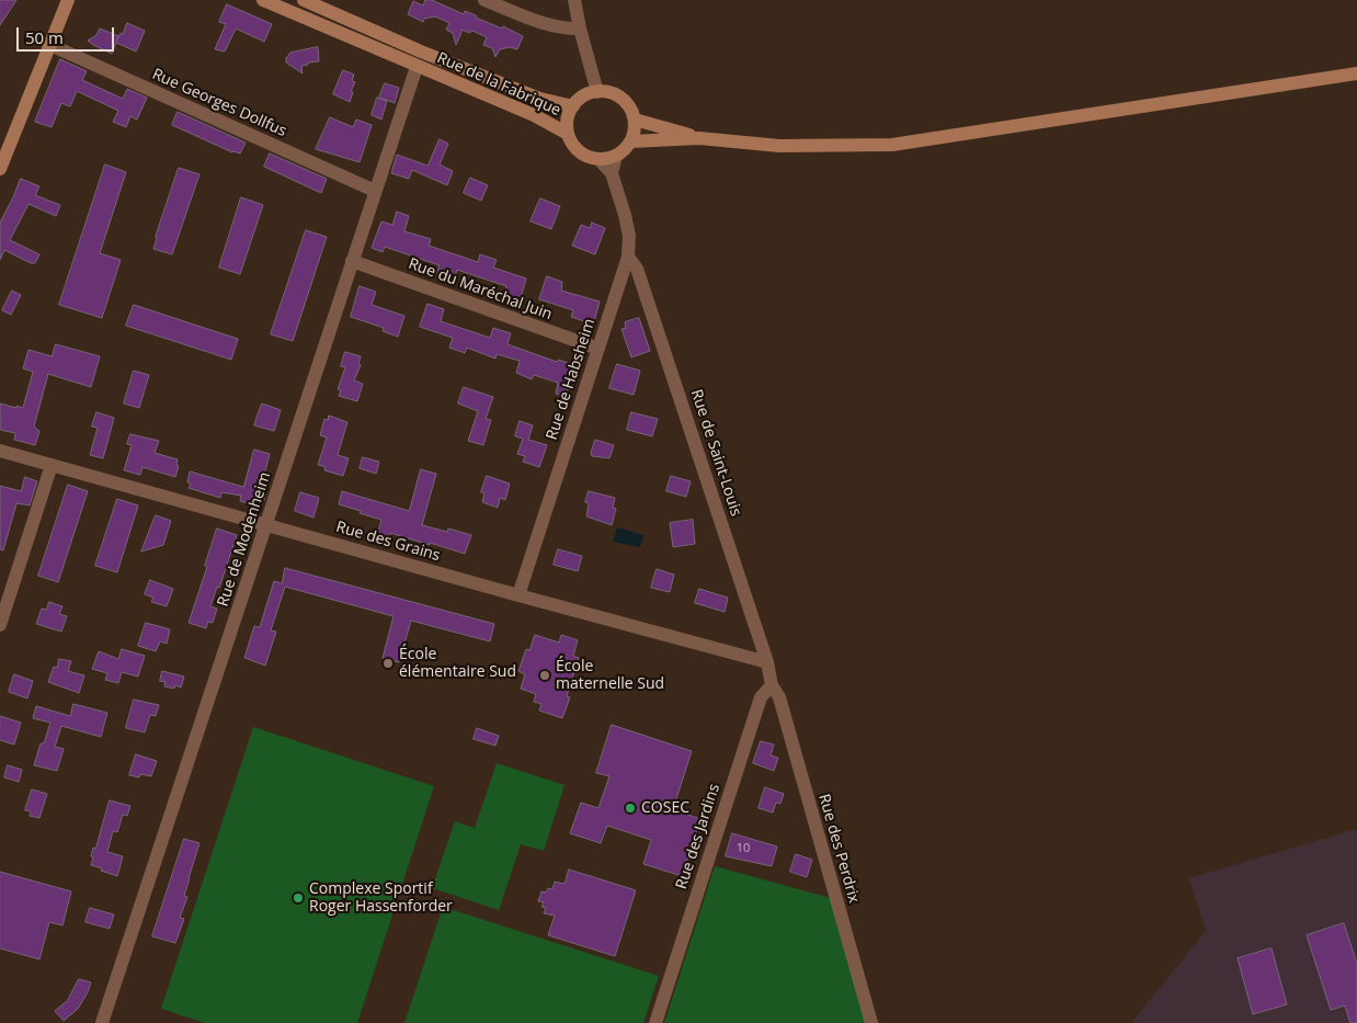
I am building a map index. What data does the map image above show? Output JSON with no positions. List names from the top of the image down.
{
  "streets": {
    "main road": ["Rue de la Fabrique"],
    "street": [
      "Rue Georges Dollfus",
      "Rue du Maréchal Juin",
      "Rue de Habsheim",
      "Rue de Saint-Louis",
      "Rue de Modenheim",
      "Rue des Grains",
      "Rue des Jardins",
      "Rue des Perdrix"
    ]
  },
  "crossings": [
    ["Rue de la Fabrique", "Rue de Habsheim"],
    ["Rue de la Fabrique", "Rue de Modenheim"],
    ["Rue Georges Dollfus", "Rue de Modenheim"],
    ["Rue du Maréchal Juin", "Rue de Habsheim"],
    ["Rue du Maréchal Juin", "Rue de Modenheim"],
    ["Rue de Habsheim", "Rue de Saint-Louis"],
    ["Rue de Habsheim", "Rue des Grains"],
    ["Rue de Saint-Louis", "Rue des Grains"],
    ["Rue de Modenheim", "Rue des Grains"],
    ["Rue des Jardins", "Rue des Perdrix"]
  ],
  "places": [
    "École élémentaire Sud",
    "École maternelle Sud",
    "COSEC",
    "Complexe Sportif Roger Hassenforder"
  ],
  "house_numbers": ["10"],
  "scale_bar": "50 m"
}
